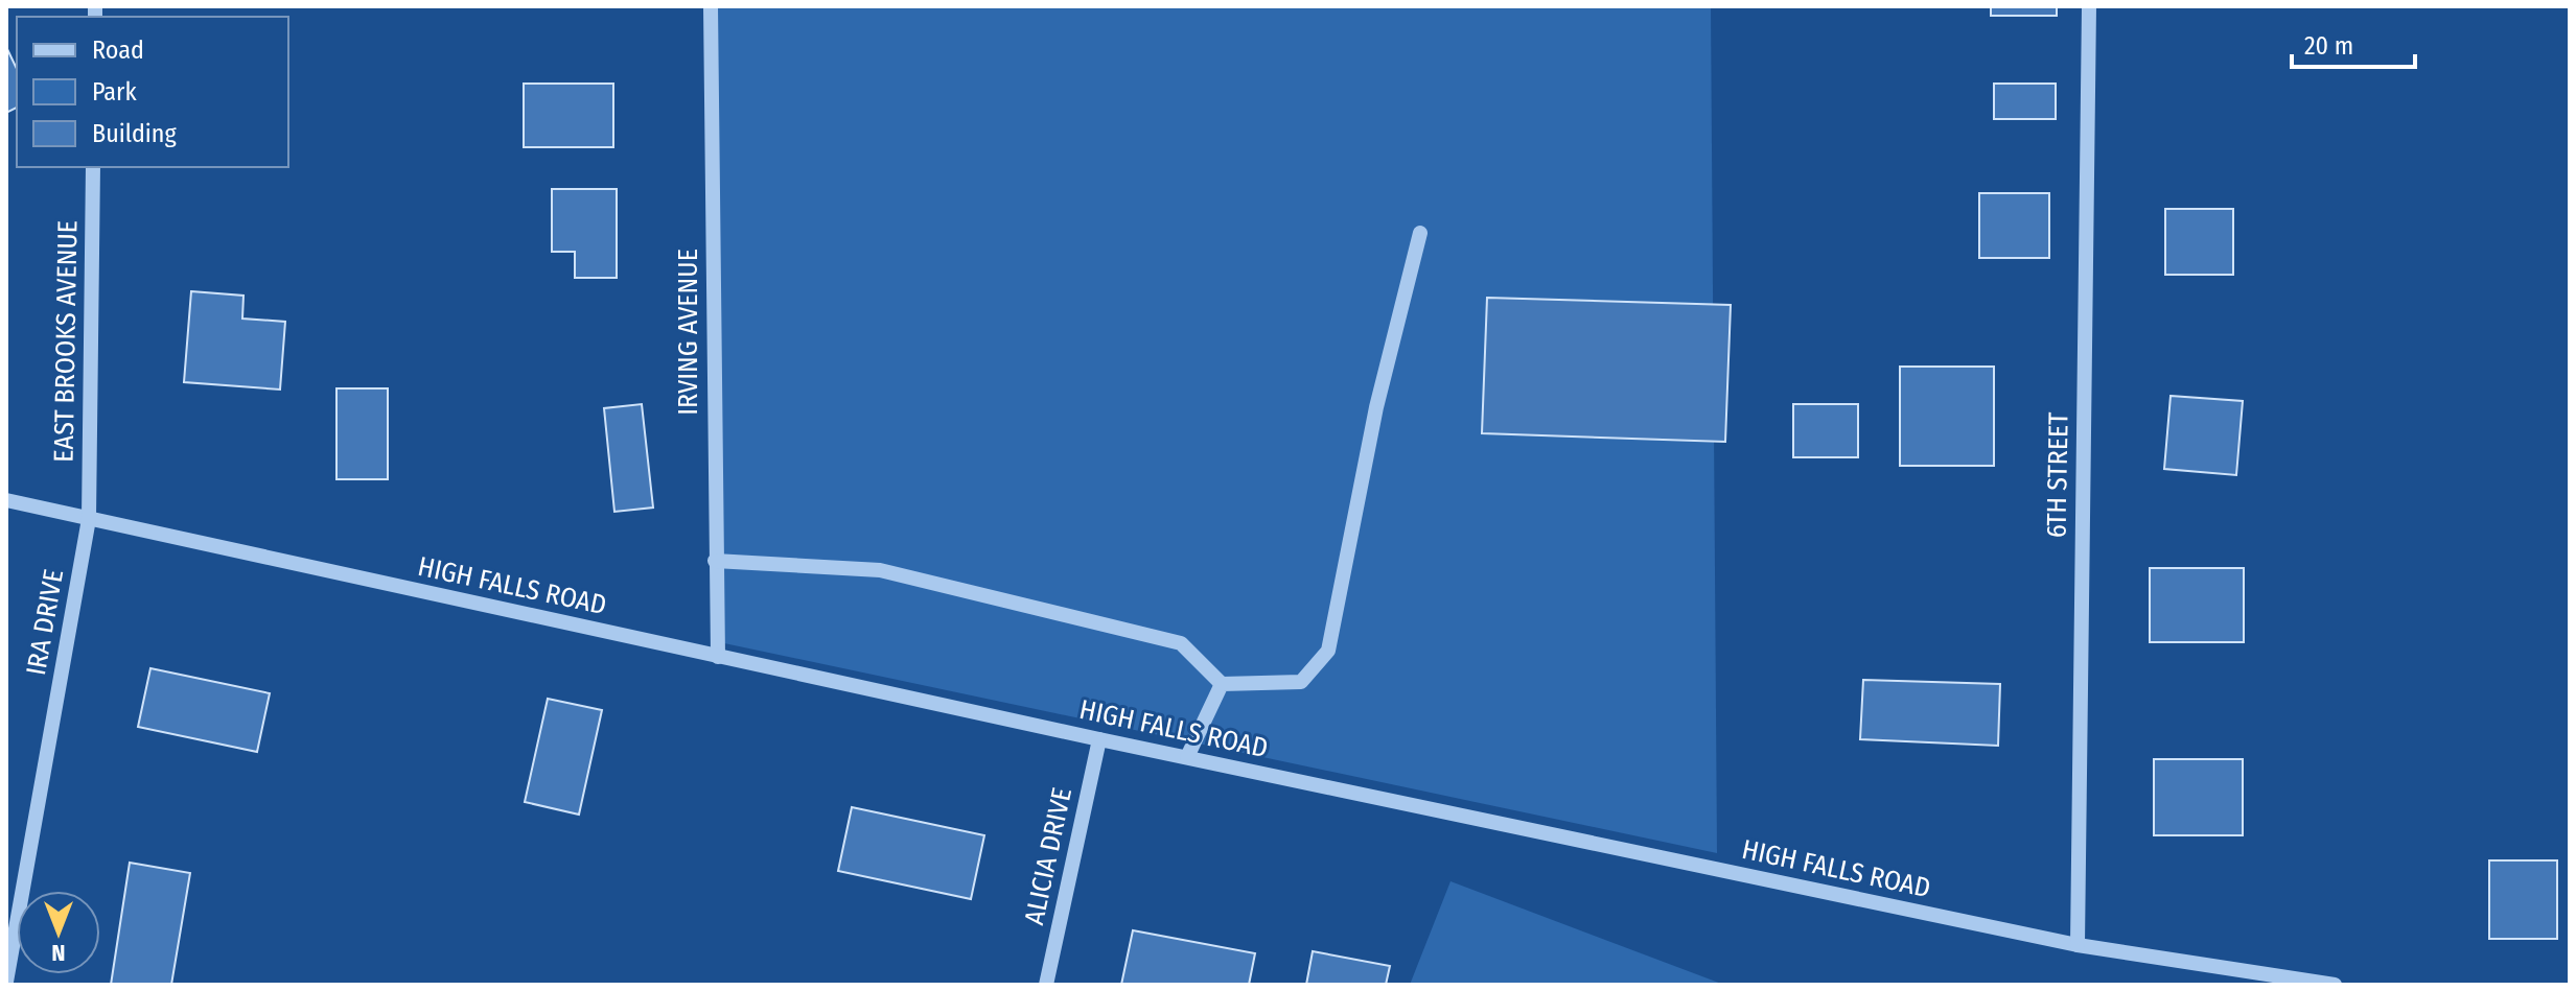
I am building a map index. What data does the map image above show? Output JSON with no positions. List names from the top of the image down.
{
  "streets": {
    "street": [
      "IRVING AVENUE",
      "EAST BROOKS AVENUE",
      "6TH STREET",
      "HIGH FALLS ROAD",
      "IRA DRIVE",
      "ALICIA DRIVE"
    ]
  },
  "crossings": [
    ["IRVING AVENUE", "HIGH FALLS ROAD"],
    ["EAST BROOKS AVENUE", "HIGH FALLS ROAD"],
    ["EAST BROOKS AVENUE", "IRA DRIVE"],
    ["6TH STREET", "HIGH FALLS ROAD"],
    ["HIGH FALLS ROAD", "IRA DRIVE"],
    ["HIGH FALLS ROAD", "ALICIA DRIVE"]
  ],
  "legend": ["Road", "Park", "Building"],
  "scale_bar": "20 m",
  "north": "bottom"
}
